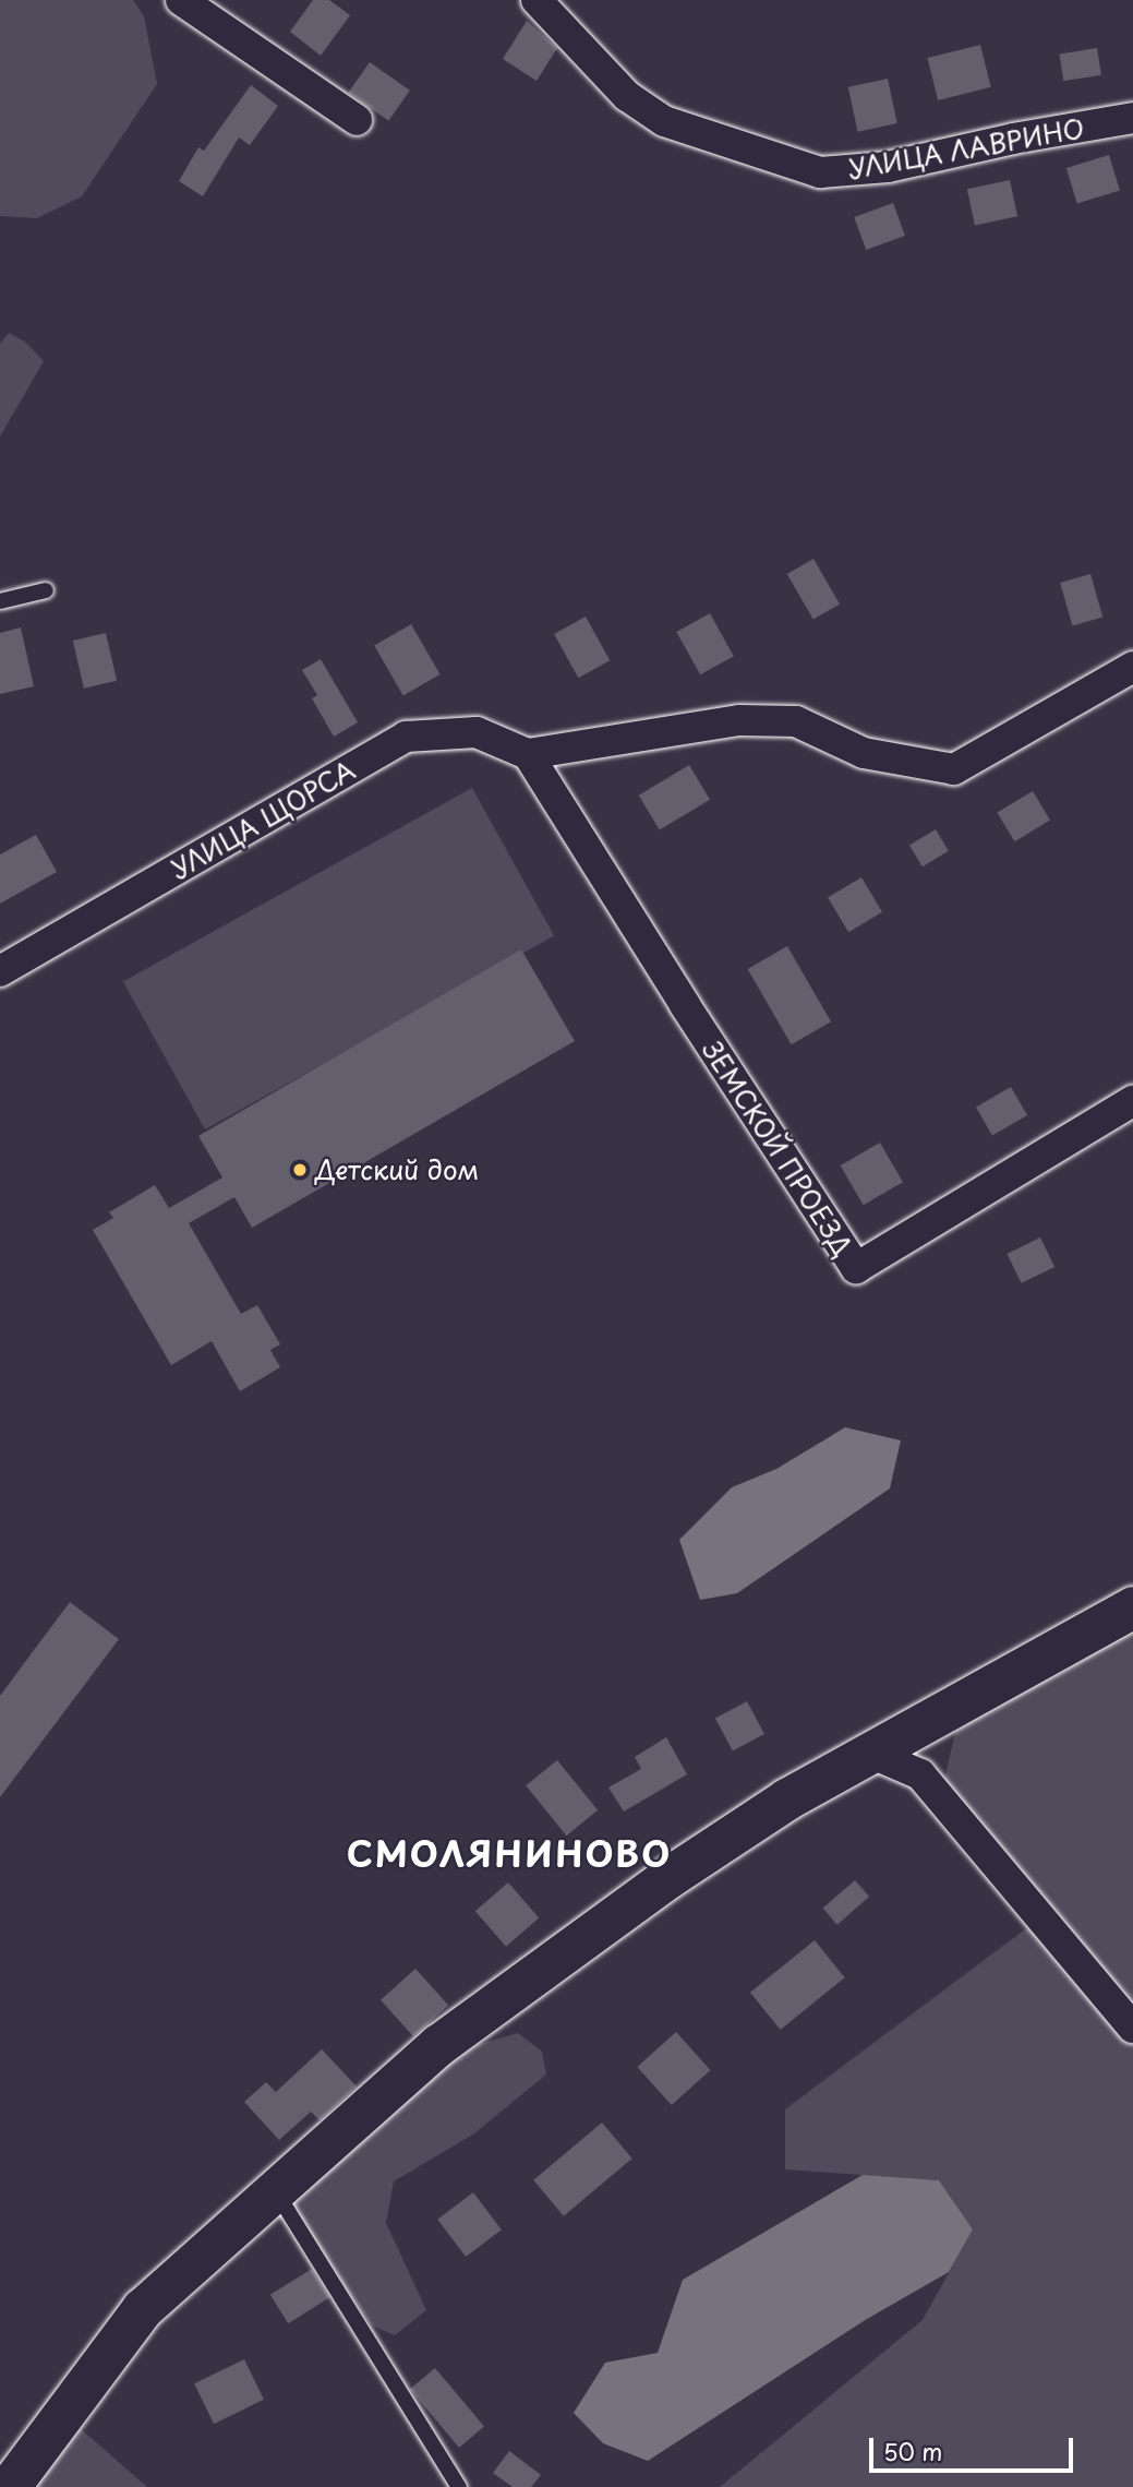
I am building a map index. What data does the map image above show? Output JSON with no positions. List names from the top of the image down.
{
  "streets": {
    "street": ["УЛИЦА ЛАВРИНО", "УЛИЦА ЩОРСА", "ЗЕМСКОЙ ПРОЕЗД"]
  },
  "crossings": [
    ["УЛИЦА ЩОРСА", "ЗЕМСКОЙ ПРОЕЗД"]
  ],
  "districts": ["СМОЛЯНИНОВО"],
  "places": ["Детский дом"],
  "scale_bar": "50 m"
}
